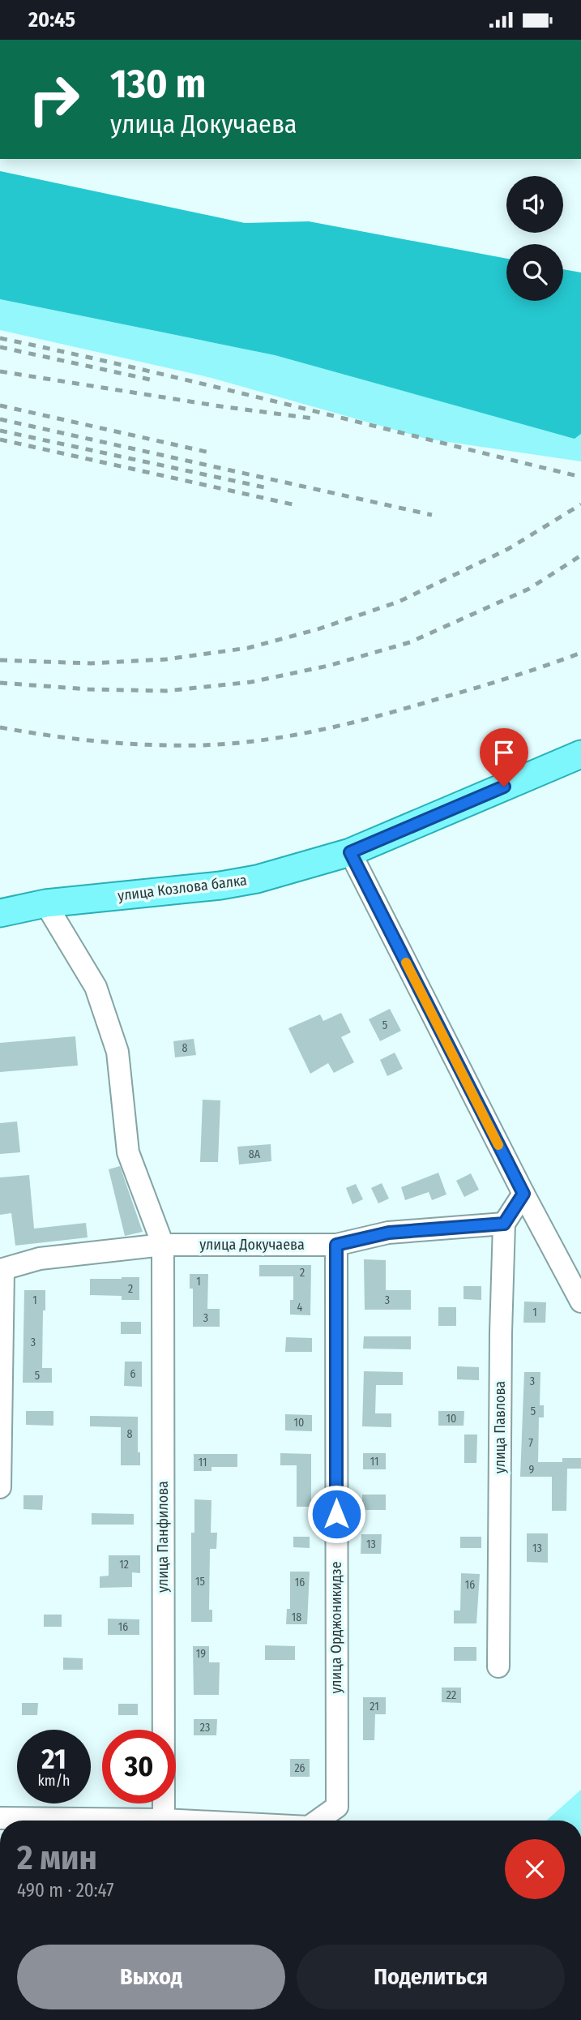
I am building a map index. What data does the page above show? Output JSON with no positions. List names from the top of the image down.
{
  "streets": {
    "main road": ["улица Козлова балка"],
    "street": [
      "улица Докучаева",
      "улица Павлова",
      "улица Панфилова",
      "улица Орджоникидзе"
    ]
  },
  "crossings": [
    ["улица Докучаева", "улица Павлова"],
    ["улица Докучаева", "улица Панфилова"],
    ["улица Докучаева", "улица Орджоникидзе"]
  ],
  "house_numbers": [
    "5",
    "8",
    "8А",
    "2",
    "1",
    "2",
    "1",
    "3",
    "4",
    "1",
    "3",
    "3",
    "6",
    "5",
    "3",
    "5",
    "10",
    "10",
    "8",
    "7",
    "11",
    "11",
    "9",
    "13",
    "13",
    "12",
    "15",
    "16",
    "16",
    "18",
    "16",
    "19",
    "22",
    "21",
    "23",
    "26"
  ],
  "page": {
    "status": "20:45",
    "turn": ["130 m", "улица Докучаева"],
    "speed": "21 km/h",
    "limit": "30",
    "heading": ["2 мин", "490 m · 20:47"],
    "buttons": ["Выход", "Поделиться"]
  }
}
